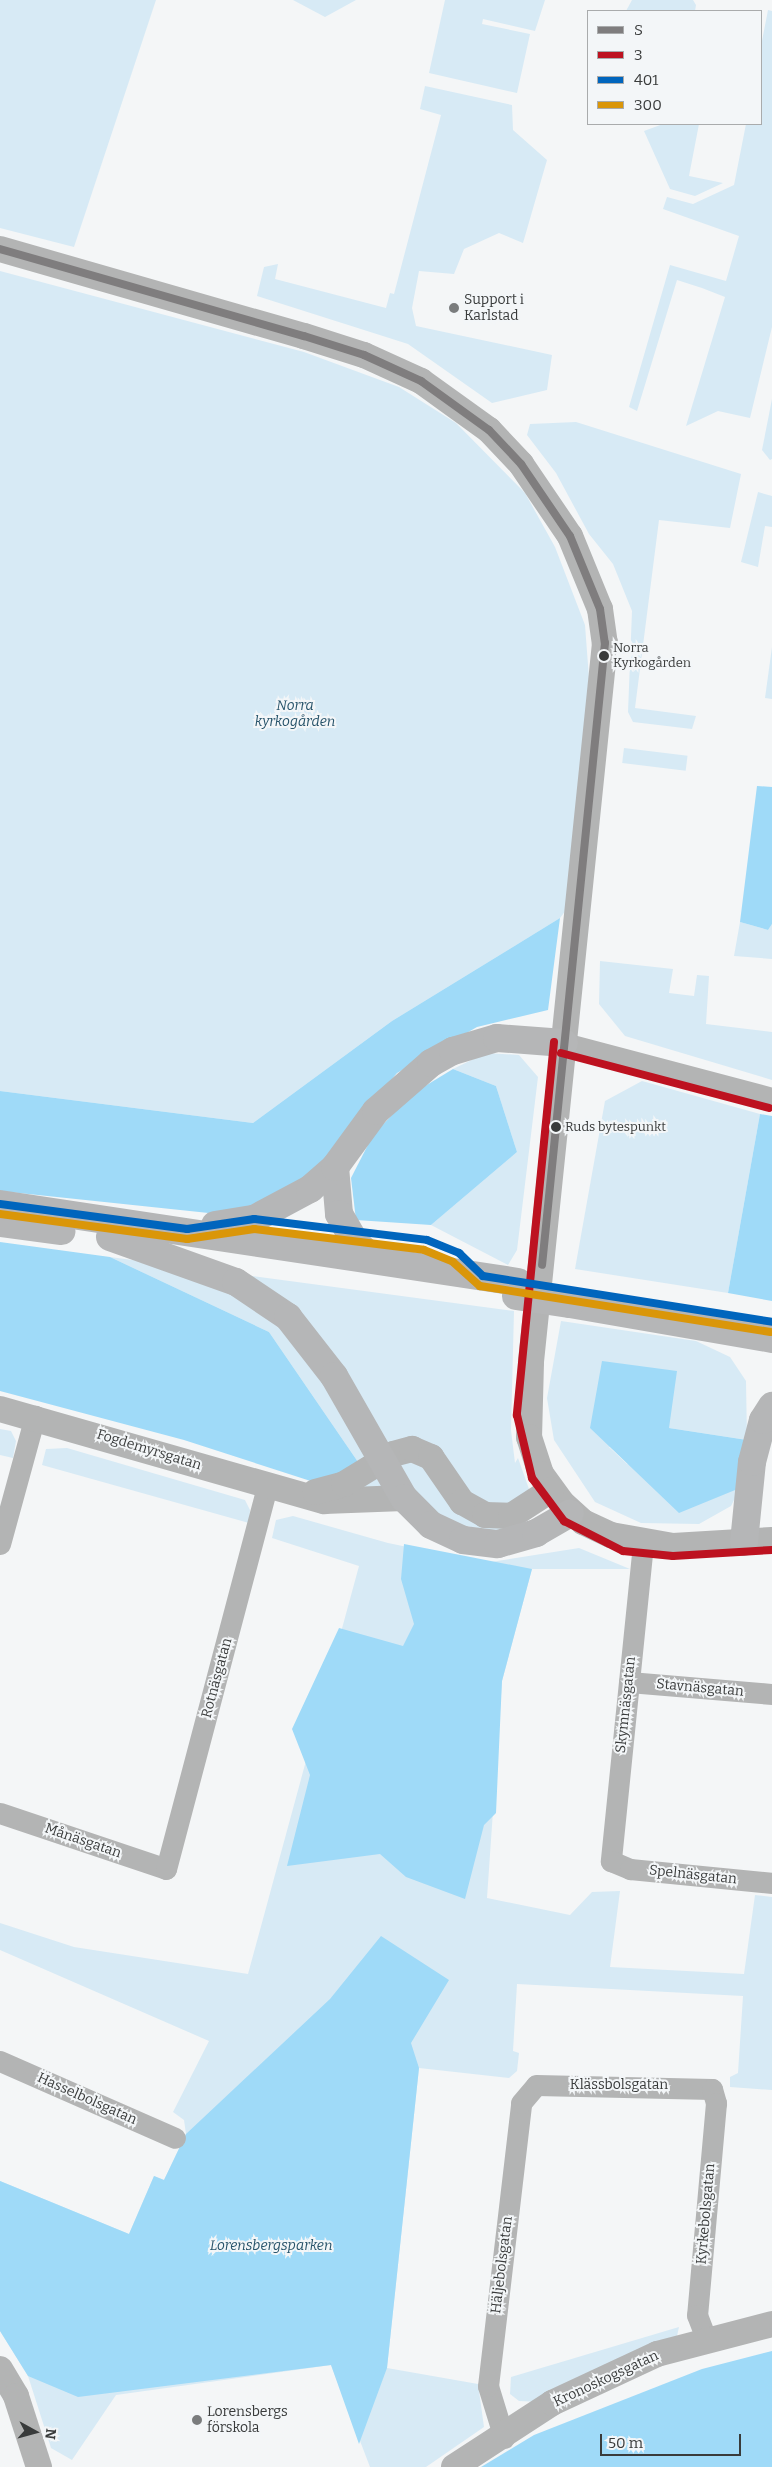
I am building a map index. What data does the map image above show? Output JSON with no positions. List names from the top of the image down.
{
  "streets": {
    "street": [
      "Fogdemyrsgatan",
      "Rotnäsgatan",
      "Stavnäsgatan",
      "Skymnäsgatan",
      "Månäsgatan",
      "Spelnäsgatan",
      "Klässbolsgatan",
      "Hasselbolsgatan",
      "Kyrkebolsgatan",
      "Häljebolsgatan",
      "Kronoskogsgatan"
    ]
  },
  "crossings": [
    ["Fogdemyrsgatan", "Rotnäsgatan"],
    ["Rotnäsgatan", "Månäsgatan"],
    ["Stavnäsgatan", "Skymnäsgatan"],
    ["Skymnäsgatan", "Spelnäsgatan"],
    ["Klässbolsgatan", "Kyrkebolsgatan"],
    ["Klässbolsgatan", "Häljebolsgatan"],
    ["Kyrkebolsgatan", "Kronoskogsgatan"],
    ["Häljebolsgatan", "Kronoskogsgatan"]
  ],
  "parks": ["Norra kyrkogården", "Lorensbergsparken"],
  "places": [
    "Support i Karlstad",
    "Norra Kyrkogården",
    "Ruds bytespunkt",
    "Lorensbergs förskola"
  ],
  "lines": [
    "transit line S",
    "transit line 3",
    "transit line 401",
    "transit line 300"
  ],
  "legend": [
    "S",
    "3",
    "401",
    "300"
  ],
  "scale_bar": "50 m",
  "north": "right"
}
